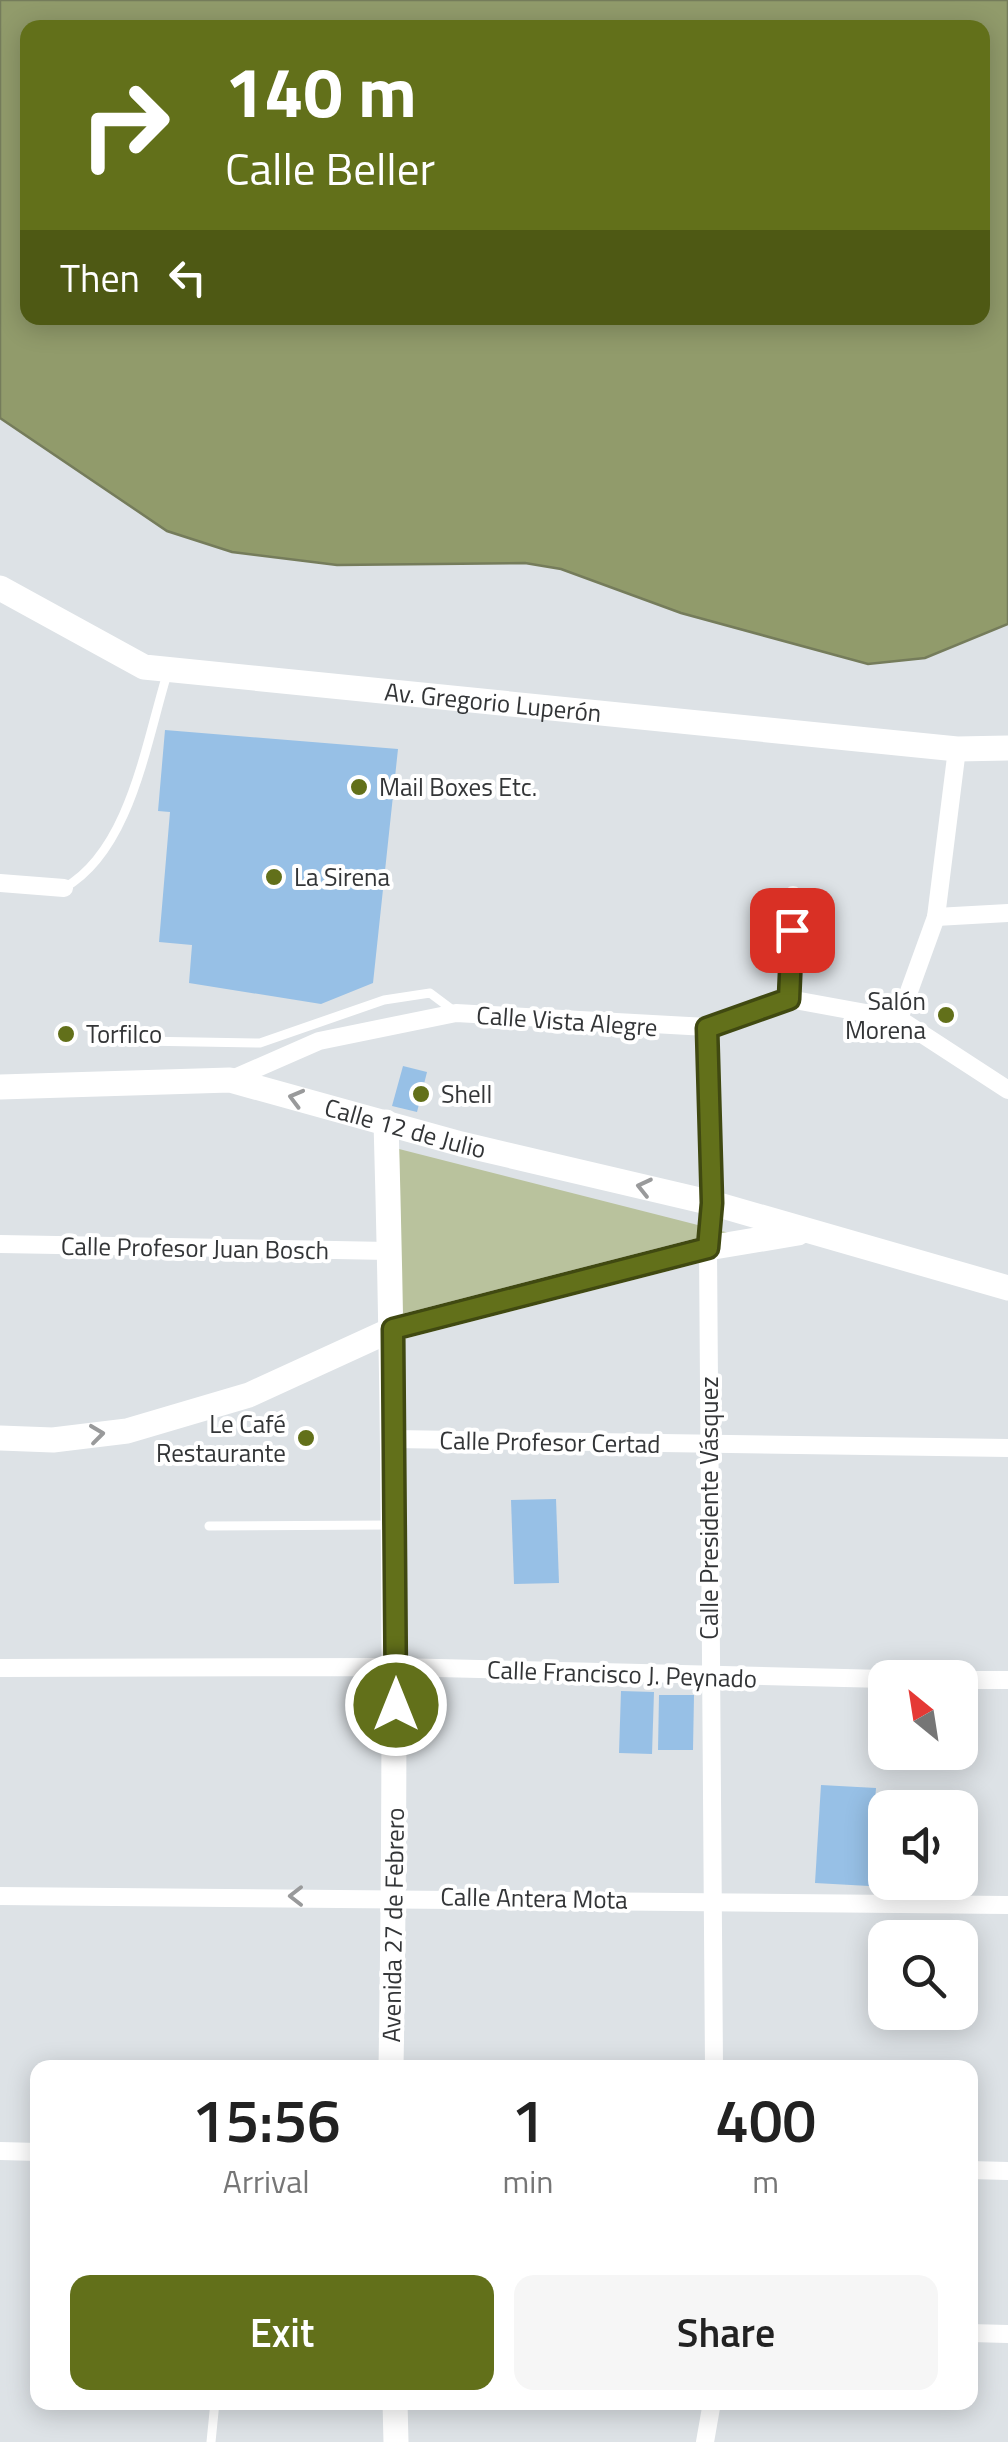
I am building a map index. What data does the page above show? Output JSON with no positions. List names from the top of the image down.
{
  "streets": {
    "street": [
      "Av. Gregorio Luperón",
      "Calle Vista Alegre",
      "Calle 12 de Julio",
      "Calle Profesor Juan Bosch",
      "Calle Profesor Certad",
      "Calle Presidente Vásquez",
      "Calle Francisco J. Peynado",
      "Calle Antera Mota",
      "Avenida 27 de Febrero"
    ]
  },
  "crossings": [
    ["Calle Vista Alegre", "Calle 12 de Julio"],
    ["Calle 12 de Julio", "Calle Presidente Vásquez"],
    ["Calle 12 de Julio", "Avenida 27 de Febrero"],
    ["Calle Profesor Juan Bosch", "Avenida 27 de Febrero"],
    ["Calle Profesor Certad", "Calle Presidente Vásquez"],
    ["Calle Profesor Certad", "Avenida 27 de Febrero"],
    ["Calle Presidente Vásquez", "Calle Francisco J. Peynado"],
    ["Calle Presidente Vásquez", "Calle Antera Mota"],
    ["Calle Francisco J. Peynado", "Avenida 27 de Febrero"],
    ["Calle Antera Mota", "Avenida 27 de Febrero"]
  ],
  "one_way": ["Calle 12 de Julio", "Calle Antera Mota"],
  "places": [
    "Mail Boxes Etc.",
    "La Sirena",
    "Salón Morena",
    "Torfilco",
    "Shell",
    "Le Café Restaurante"
  ],
  "north": "top left",
  "page": {
    "turn": ["140 m", "Calle Beller"],
    "then": "Then",
    "eta": [
      "15:56",
      "Arrival",
      "1",
      "min",
      "400",
      "m"
    ],
    "buttons": ["Exit", "Share"]
  }
}
